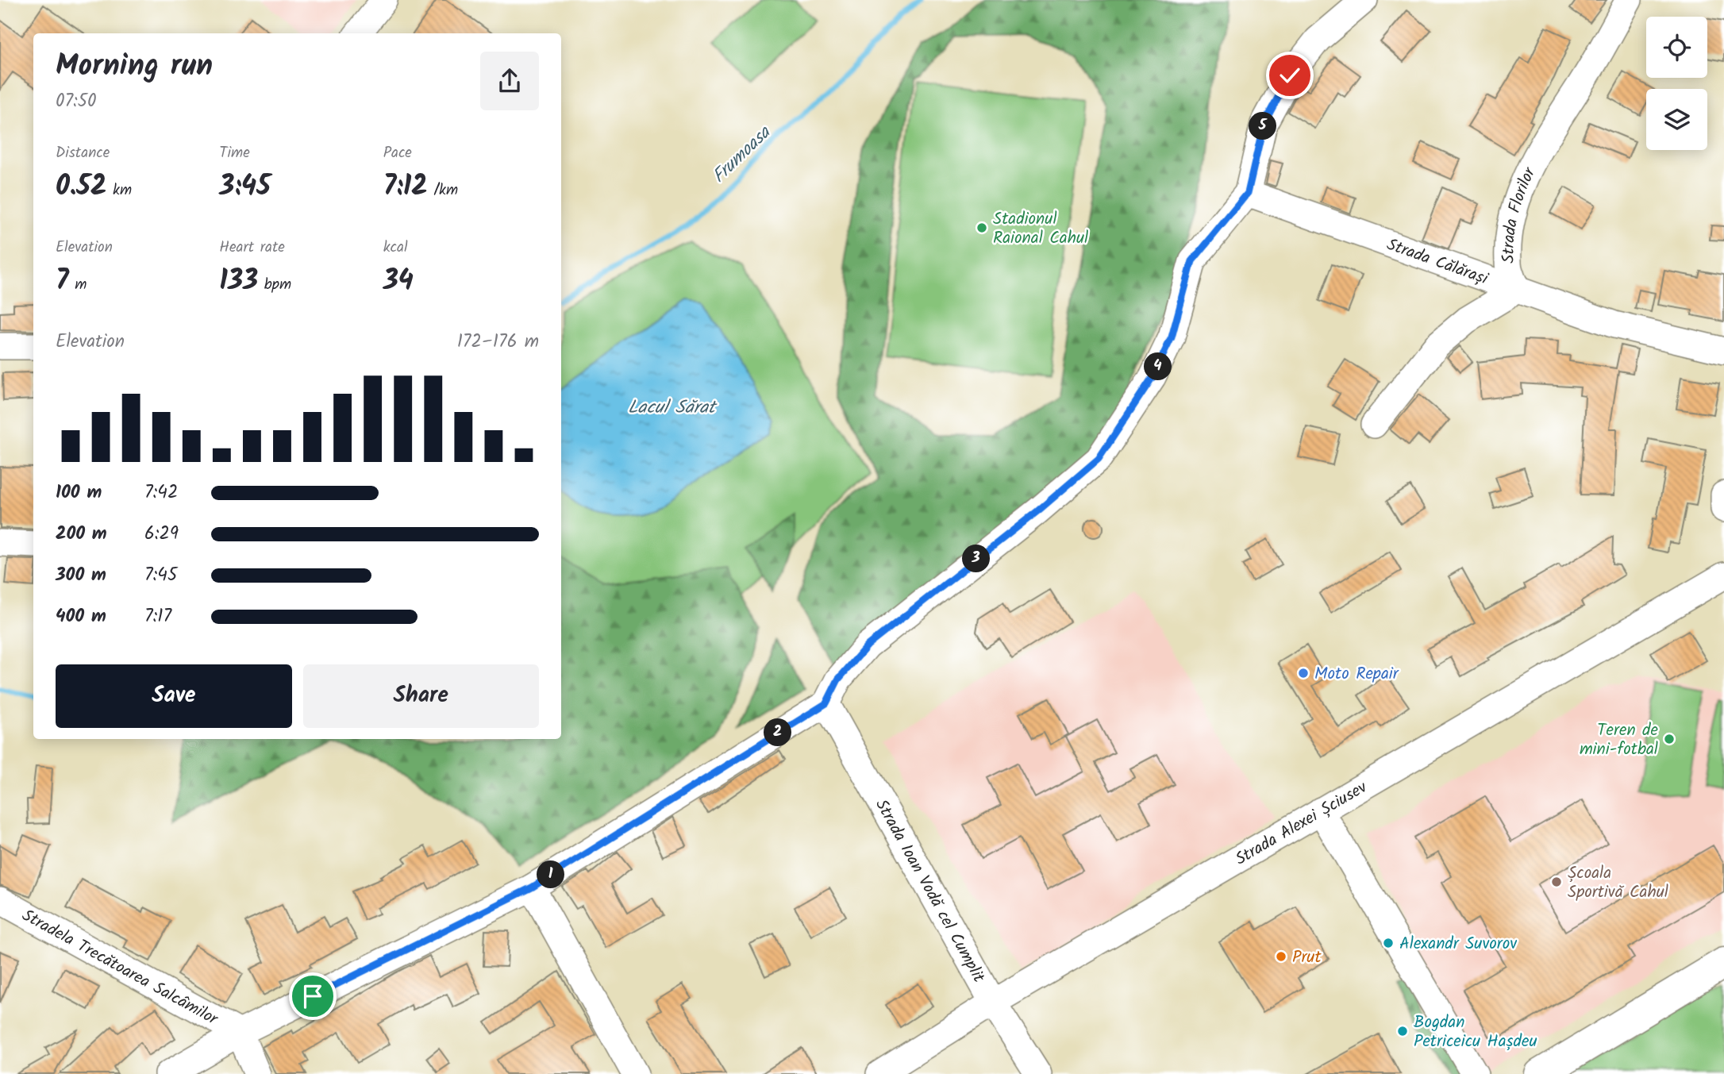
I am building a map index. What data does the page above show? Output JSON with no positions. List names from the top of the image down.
{
  "streets": {
    "street": [
      "Strada Florilor",
      "Strada Călărași",
      "Strada Alexei Șciusev",
      "Strada Ioan Vodă cel Cumplit",
      "Stradela Trecătoarea Salcâmilor"
    ]
  },
  "crossings": [
    ["Strada Florilor", "Strada Călărași"],
    ["Strada Alexei Șciusev", "Strada Ioan Vodă cel Cumplit"]
  ],
  "water": ["Frumoasa", "Lacul Sărat"],
  "places": [
    "Stadionul Raional Cahul",
    "Moto Repair",
    "Teren de mini-fotbal",
    "Școala Sportivă Cahul",
    "Alexandr Suvorov",
    "Prut",
    "Bogdan Petriceicu Hașdeu"
  ],
  "page": {
    "heading": ["Morning run", "07:50"],
    "pins": [
      "5",
      "4",
      "3",
      "2",
      "1"
    ],
    "stats": [
      ["Distance", "0.52 km"],
      ["Time", "3:45"],
      ["Pace", "7:12 /km"],
      ["Elevation", "7 m"],
      ["Heart rate", "133 bpm"],
      ["kcal", "34"]
    ],
    "chart": ["Elevation", "172–176 m"],
    "list": [
      {
        "name": "100 m",
        "note": "7:42"
      },
      {
        "name": "200 m",
        "note": "6:29"
      },
      {
        "name": "300 m",
        "note": "7:45"
      },
      {
        "name": "400 m",
        "note": "7:17"
      }
    ],
    "buttons": ["Save", "Share"]
  }
}
